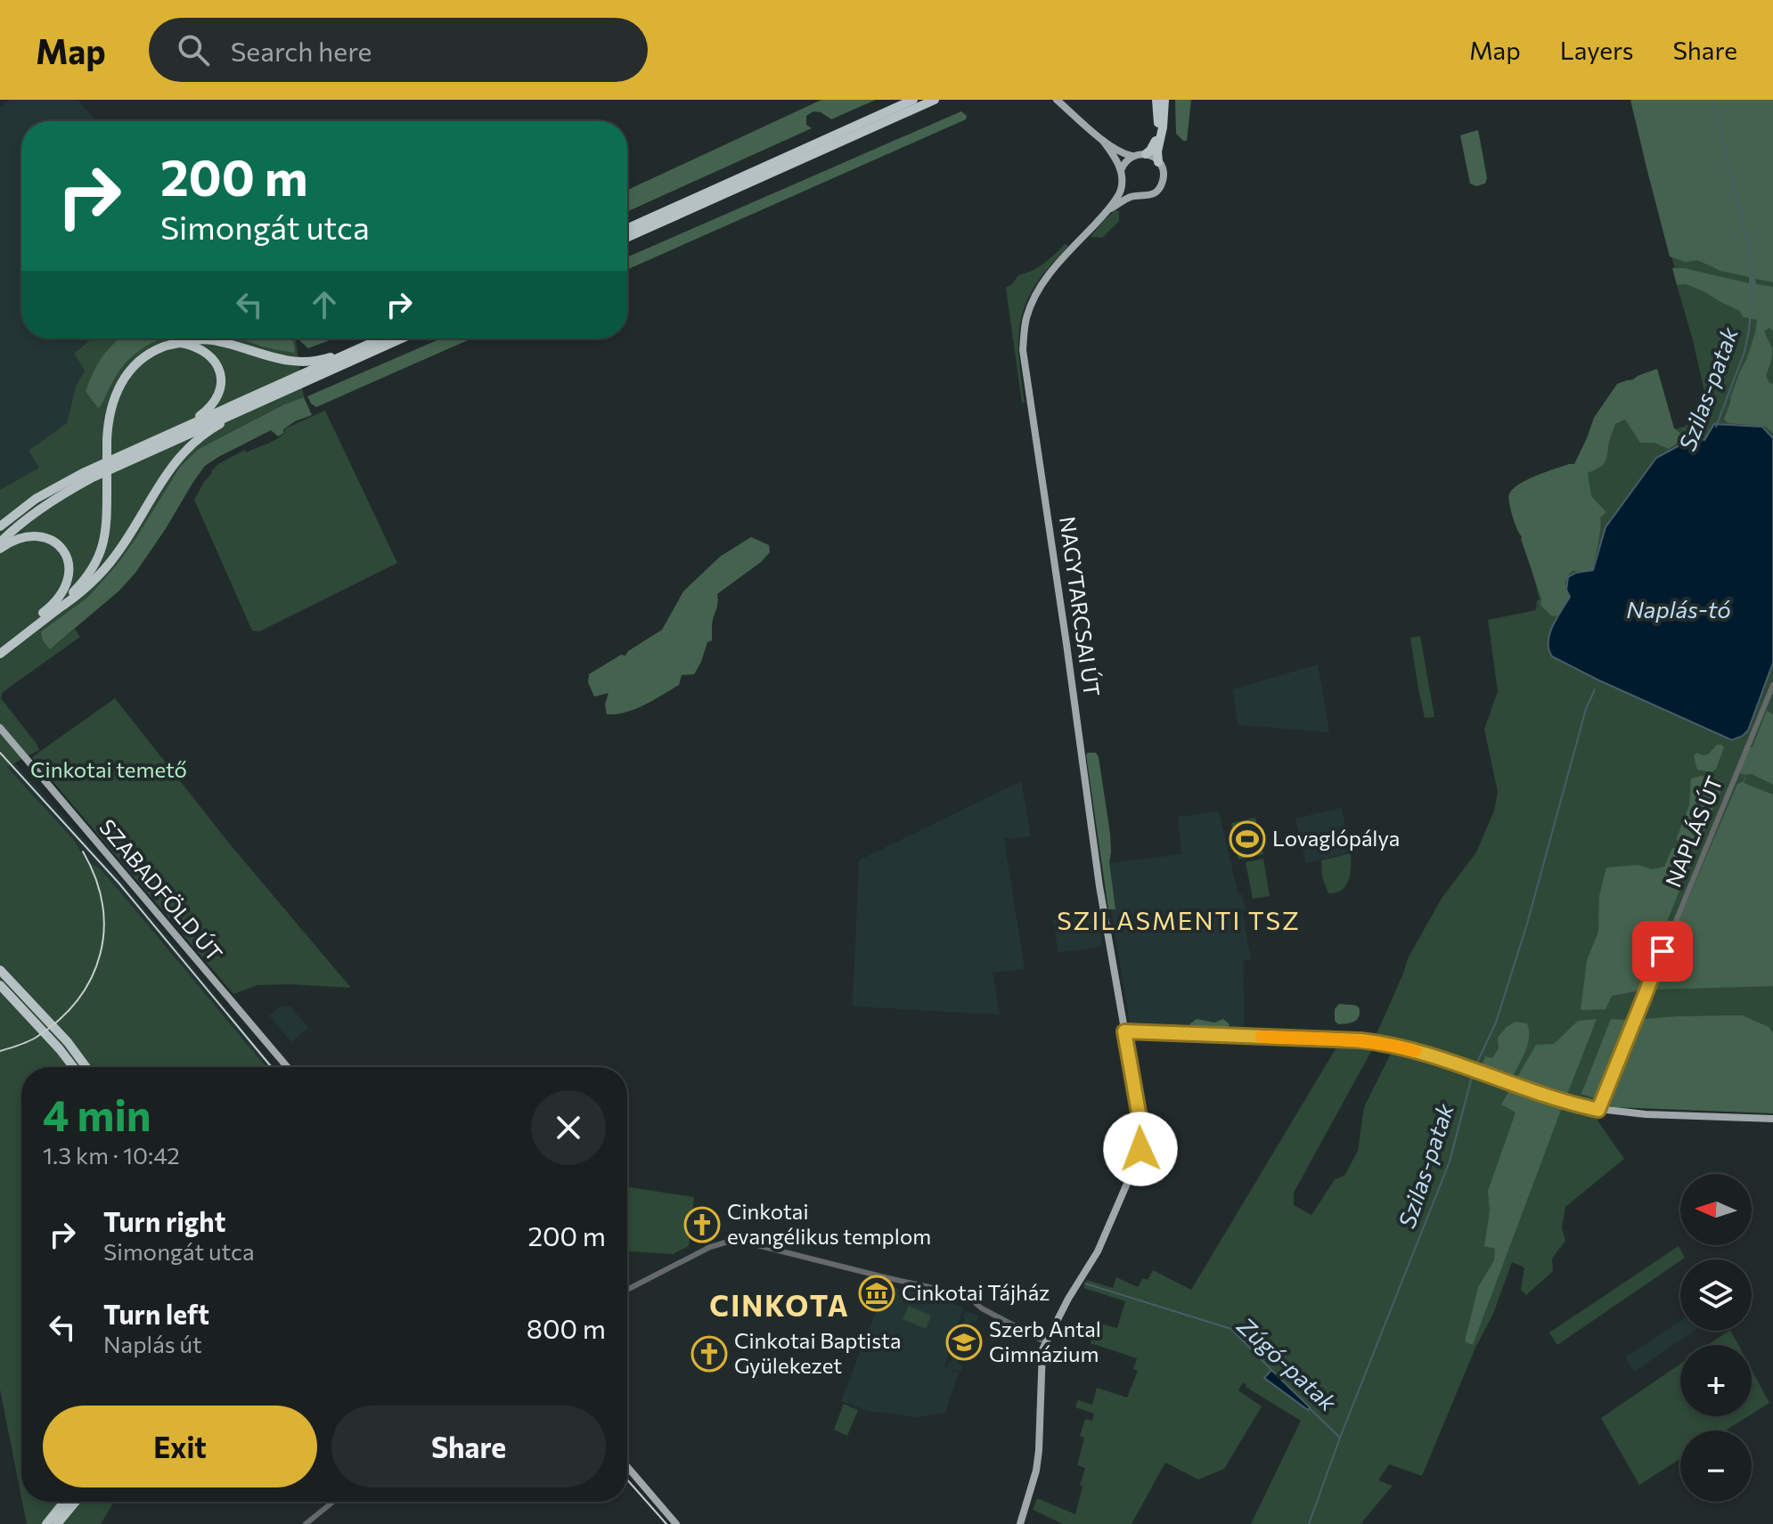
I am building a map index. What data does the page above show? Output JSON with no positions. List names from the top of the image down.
{
  "streets": {
    "main road": ["NAGYTARCSAI ÚT", "SZABADFÖLD ÚT"],
    "street": ["NAPLÁS ÚT"]
  },
  "districts": ["SZILASMENTI TSZ", "CINKOTA"],
  "water": ["Szilas-patak", "Naplás-tó", "Zúgó-patak"],
  "parks": ["Cinkotai temető"],
  "places": {
    "sports": ["Lovaglópálya"],
    "church": ["Cinkotai evangélikus templom", "Cinkotai Baptista Gyülekezet"],
    "museum": ["Cinkotai Tájház"],
    "school or university": ["Szerb Antal Gimnázium"]
  },
  "north": "left",
  "page": {
    "header": "Map",
    "search": "Search here",
    "nav": ["Map", "Layers", "Share"],
    "turn": ["200 m", "Simongát utca"],
    "heading": ["4 min", "1.3 km · 10:42"],
    "map_buttons": ["+", "−"],
    "list": [
      {
        "name": "Turn right",
        "note": "Simongát utca",
        "value": "200 m"
      },
      {
        "name": "Turn left",
        "note": "Naplás út",
        "value": "800 m"
      }
    ],
    "buttons": ["Exit", "Share"]
  }
}
